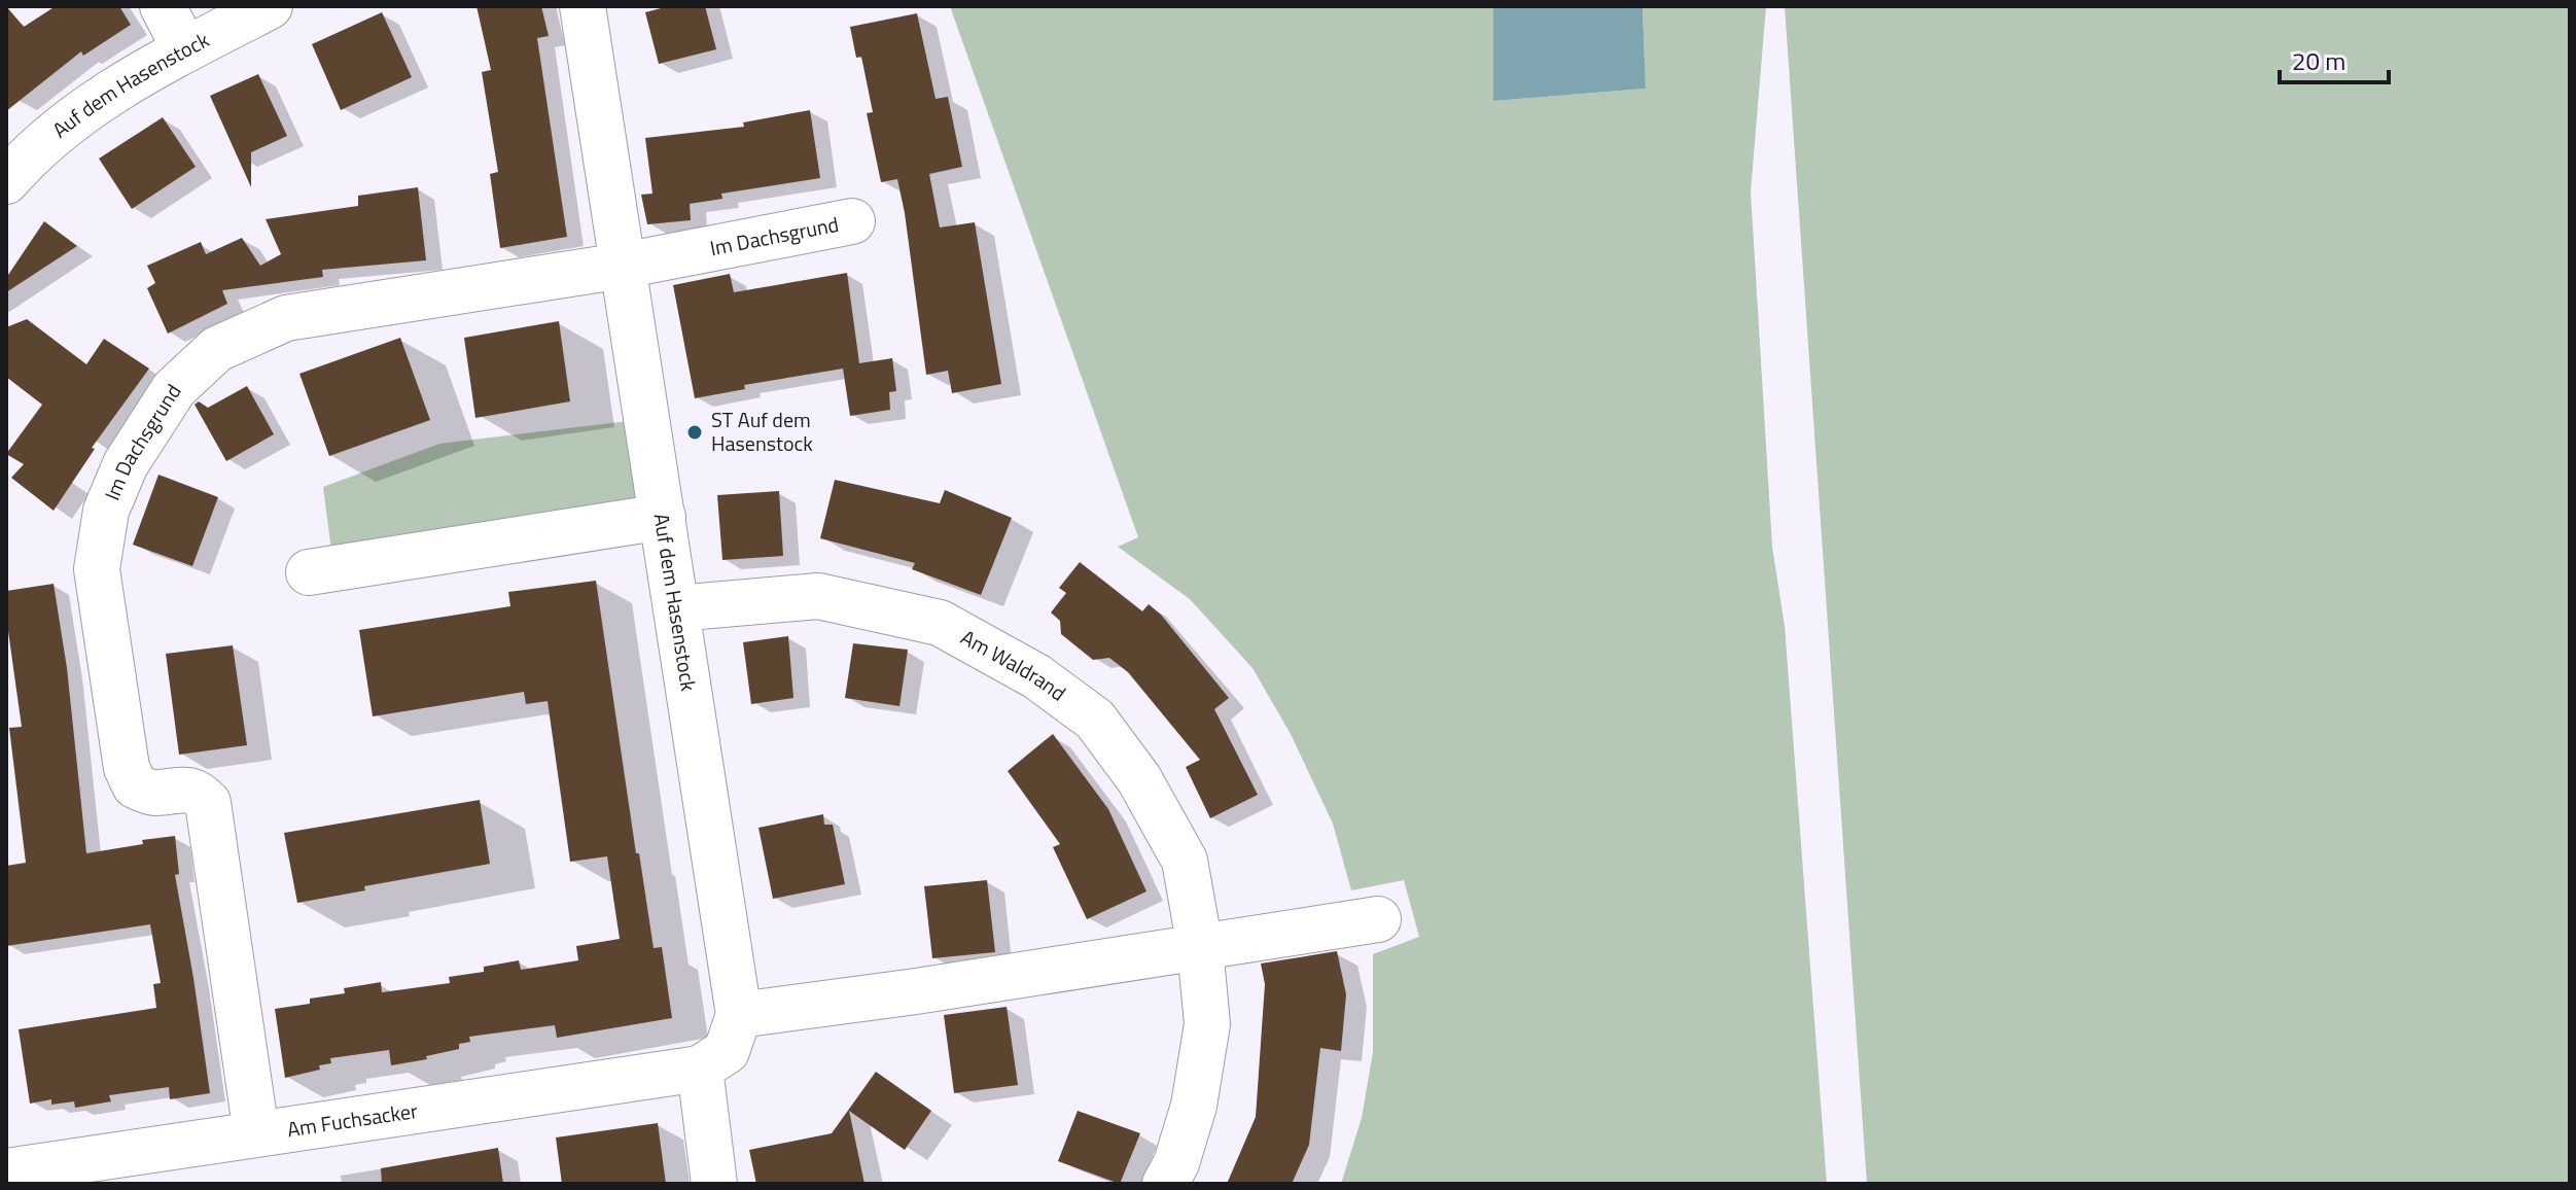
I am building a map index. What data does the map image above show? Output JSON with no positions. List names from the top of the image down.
{
  "streets": {
    "street": [
      "Auf dem Hasenstock",
      "Im Dachsgrund",
      "Am Waldrand",
      "Am Fuchsacker"
    ]
  },
  "crossings": [
    ["Auf dem Hasenstock", "Im Dachsgrund"],
    ["Auf dem Hasenstock", "Am Waldrand"],
    ["Im Dachsgrund", "Am Fuchsacker"]
  ],
  "places": ["ST Auf dem Hasenstock"],
  "scale_bar": "20 m"
}
